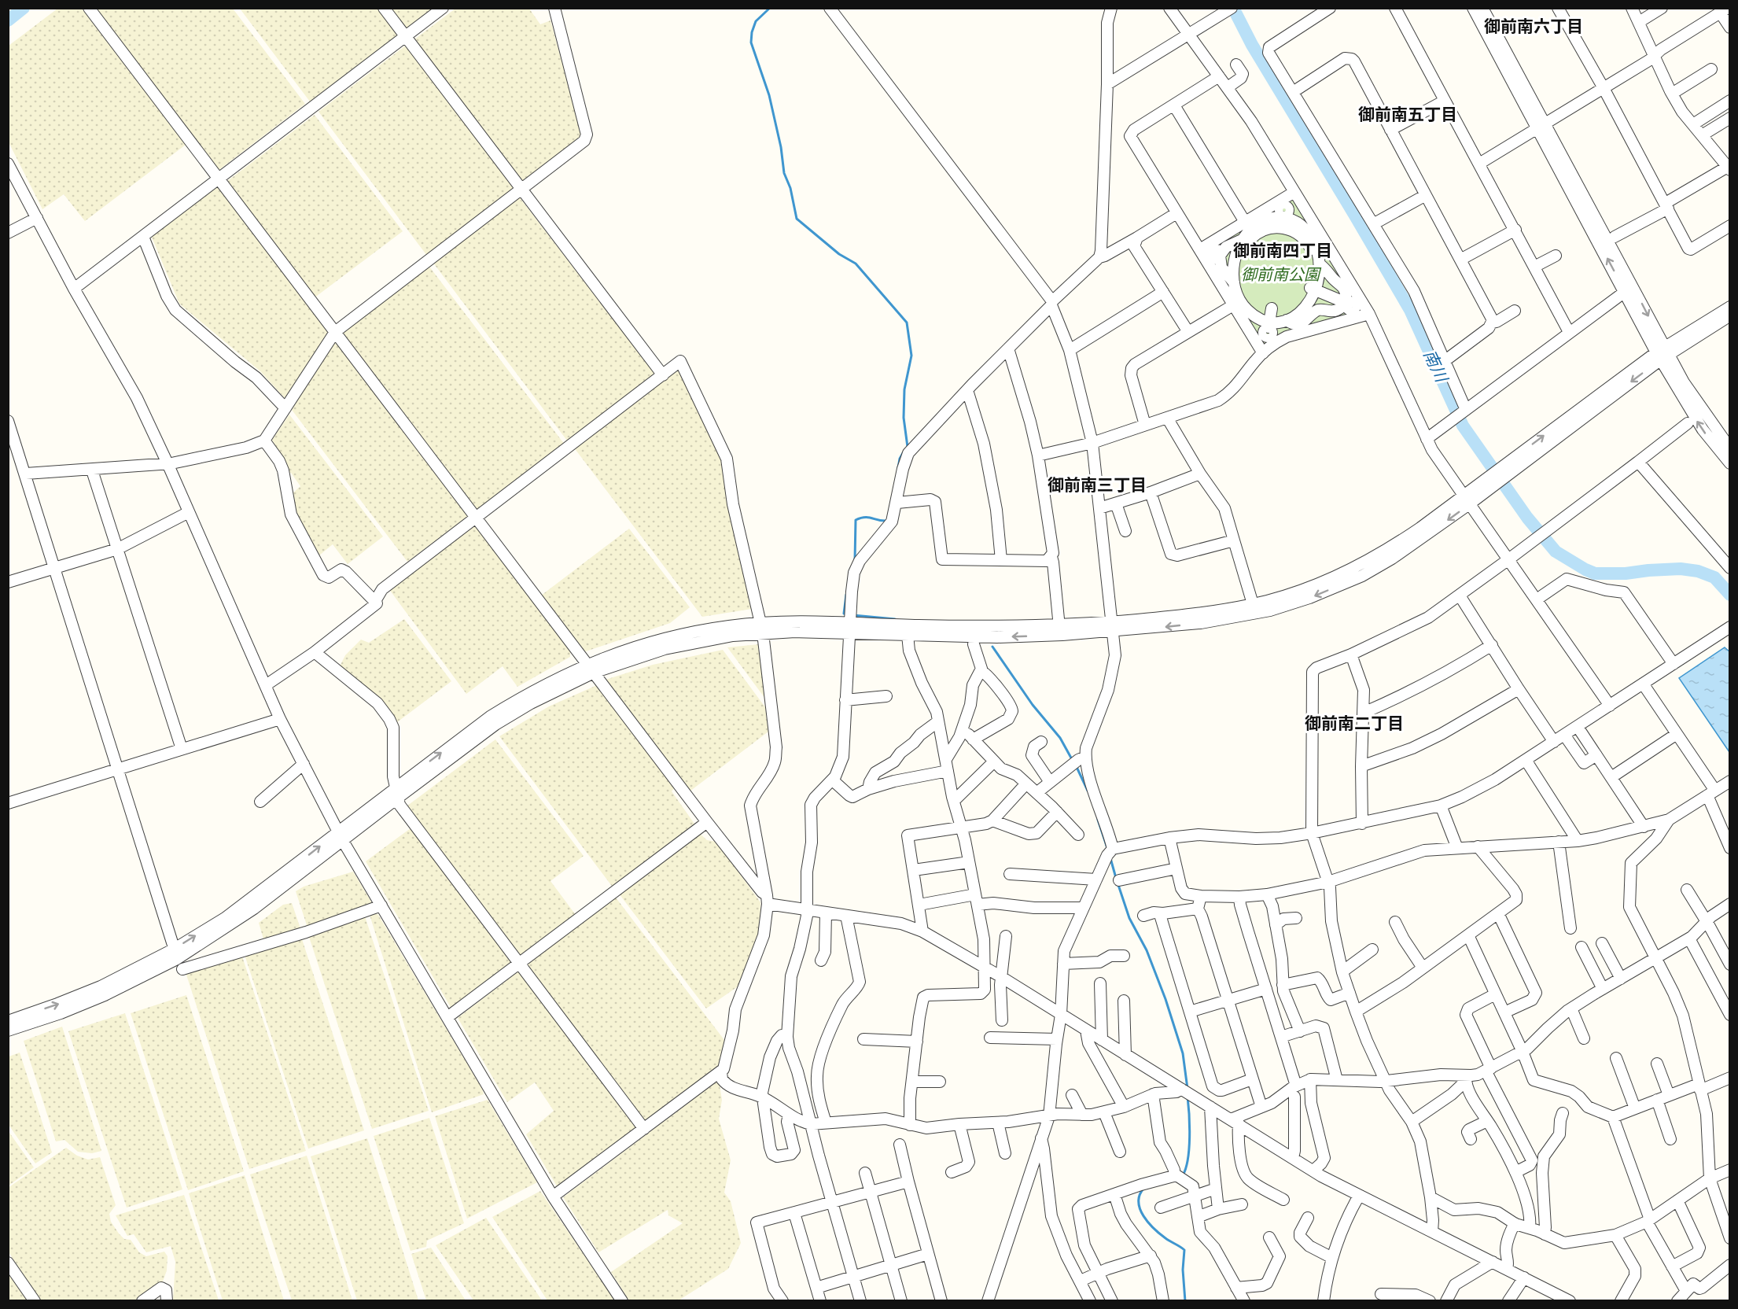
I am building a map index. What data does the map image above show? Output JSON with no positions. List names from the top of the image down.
{
  "districts": [
    "御前南六丁目",
    "御前南五丁目",
    "御前南四丁目",
    "御前南三丁目",
    "御前南二丁目"
  ],
  "water": ["南川"],
  "parks": ["御前南公園"]
}
